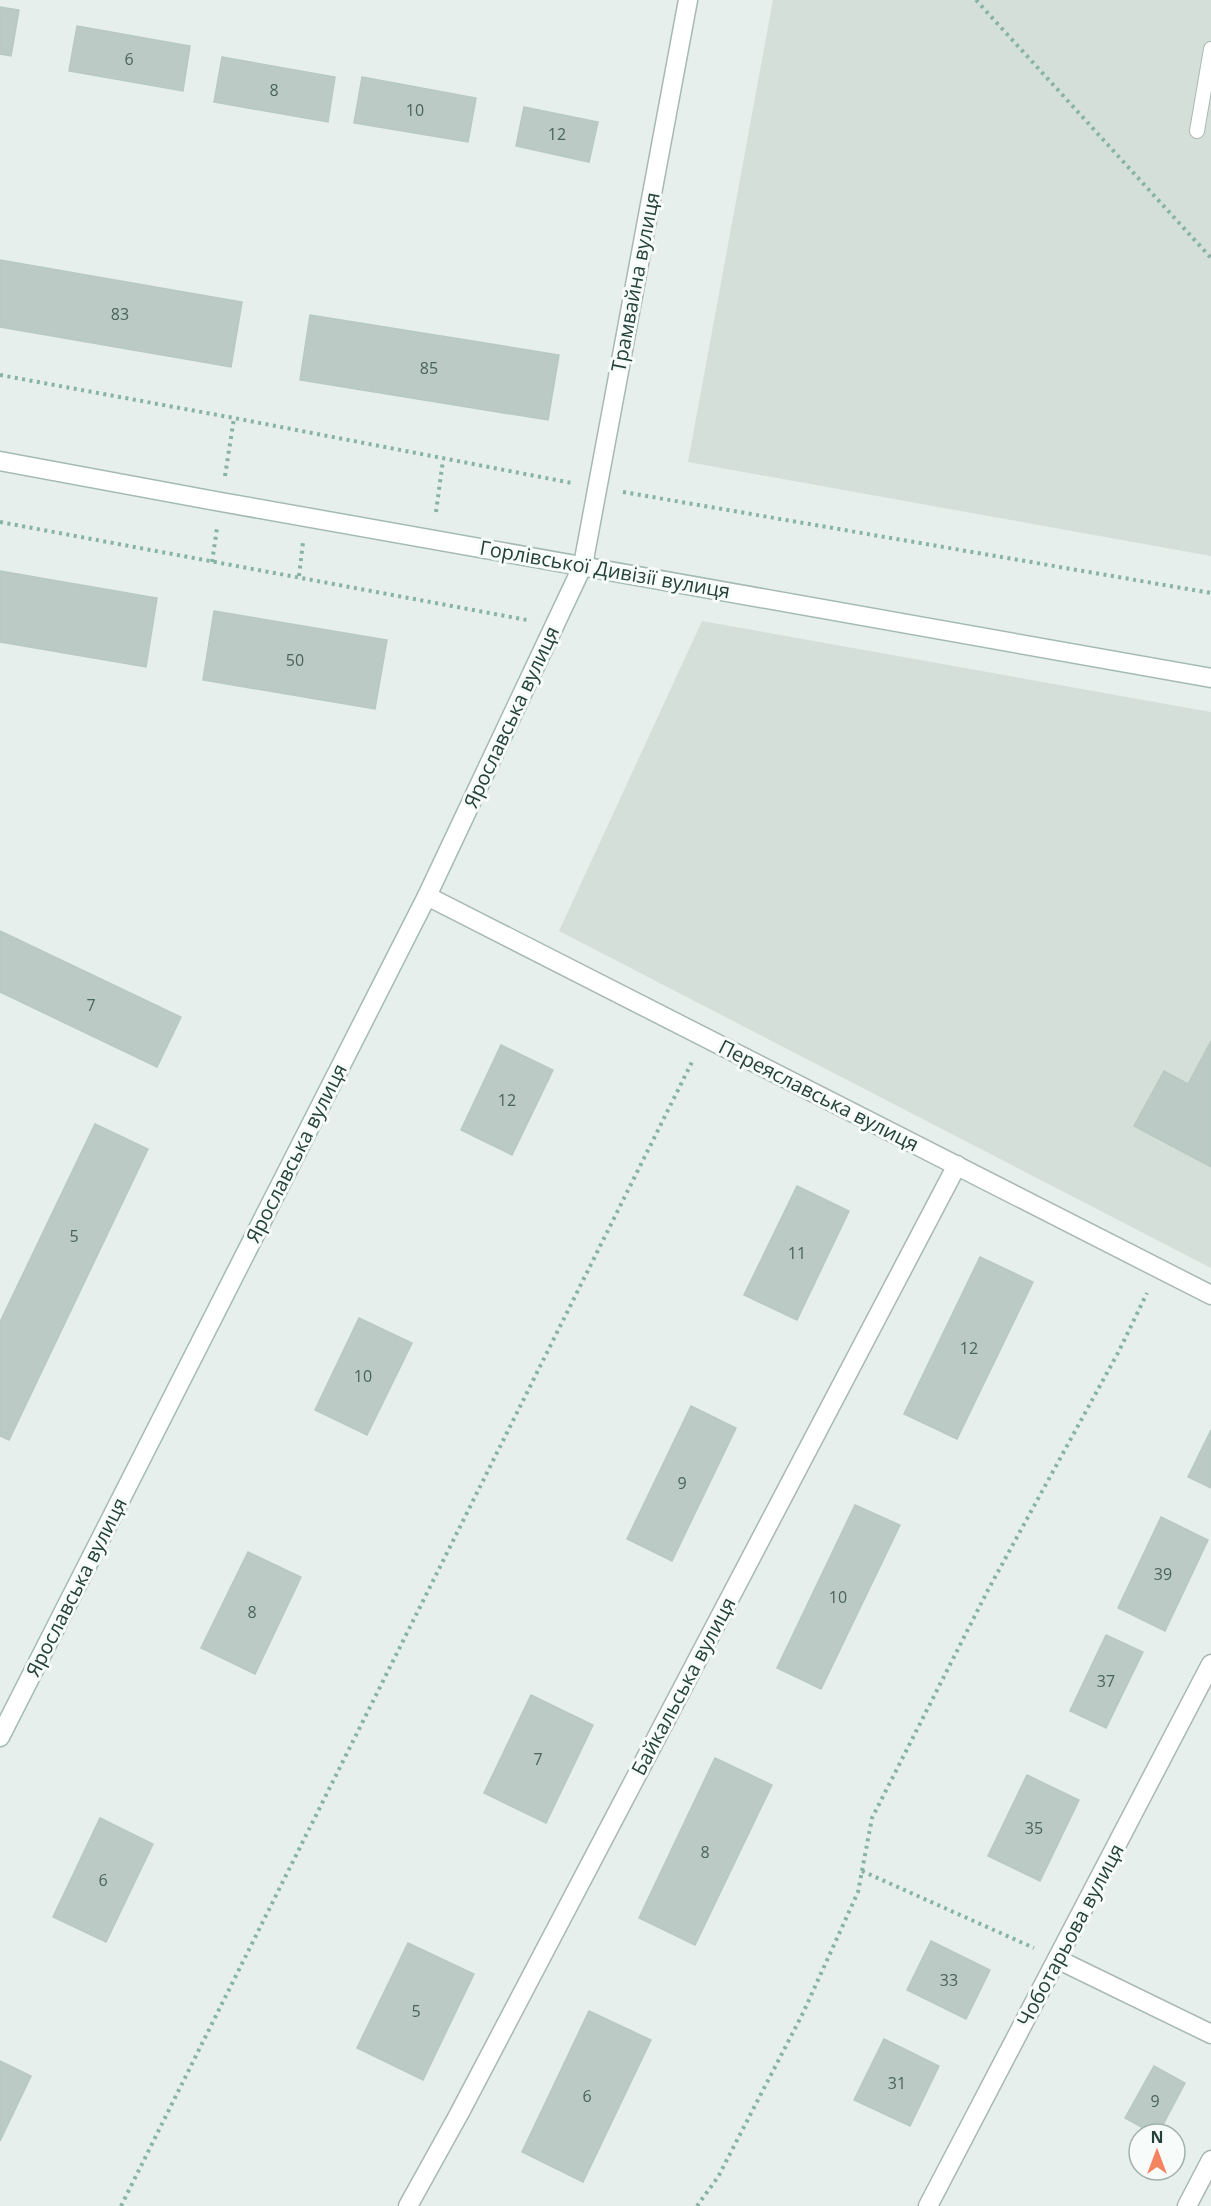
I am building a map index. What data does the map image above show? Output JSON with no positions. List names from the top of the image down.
{
  "streets": {
    "street": [
      "Трамвайна вулиця",
      "Горлівської Дивізії вулиця",
      "Ярославська вулиця",
      "Переяславська вулиця",
      "Байкальська вулиця",
      "Чоботарьова вулиця"
    ]
  },
  "crossings": [
    ["Трамвайна вулиця", "Горлівської Дивізії вулиця"],
    ["Трамвайна вулиця", "Ярославська вулиця"],
    ["Горлівської Дивізії вулиця", "Ярославська вулиця"],
    ["Ярославська вулиця", "Переяславська вулиця"],
    ["Переяславська вулиця", "Байкальська вулиця"]
  ],
  "house_numbers": [
    "6",
    "8",
    "10",
    "12",
    "83",
    "85",
    "50",
    "7",
    "12",
    "5",
    "11",
    "12",
    "10",
    "9",
    "39",
    "10",
    "8",
    "37",
    "7",
    "35",
    "8",
    "6",
    "33",
    "5",
    "31",
    "6",
    "9"
  ],
  "north": "top"
}
